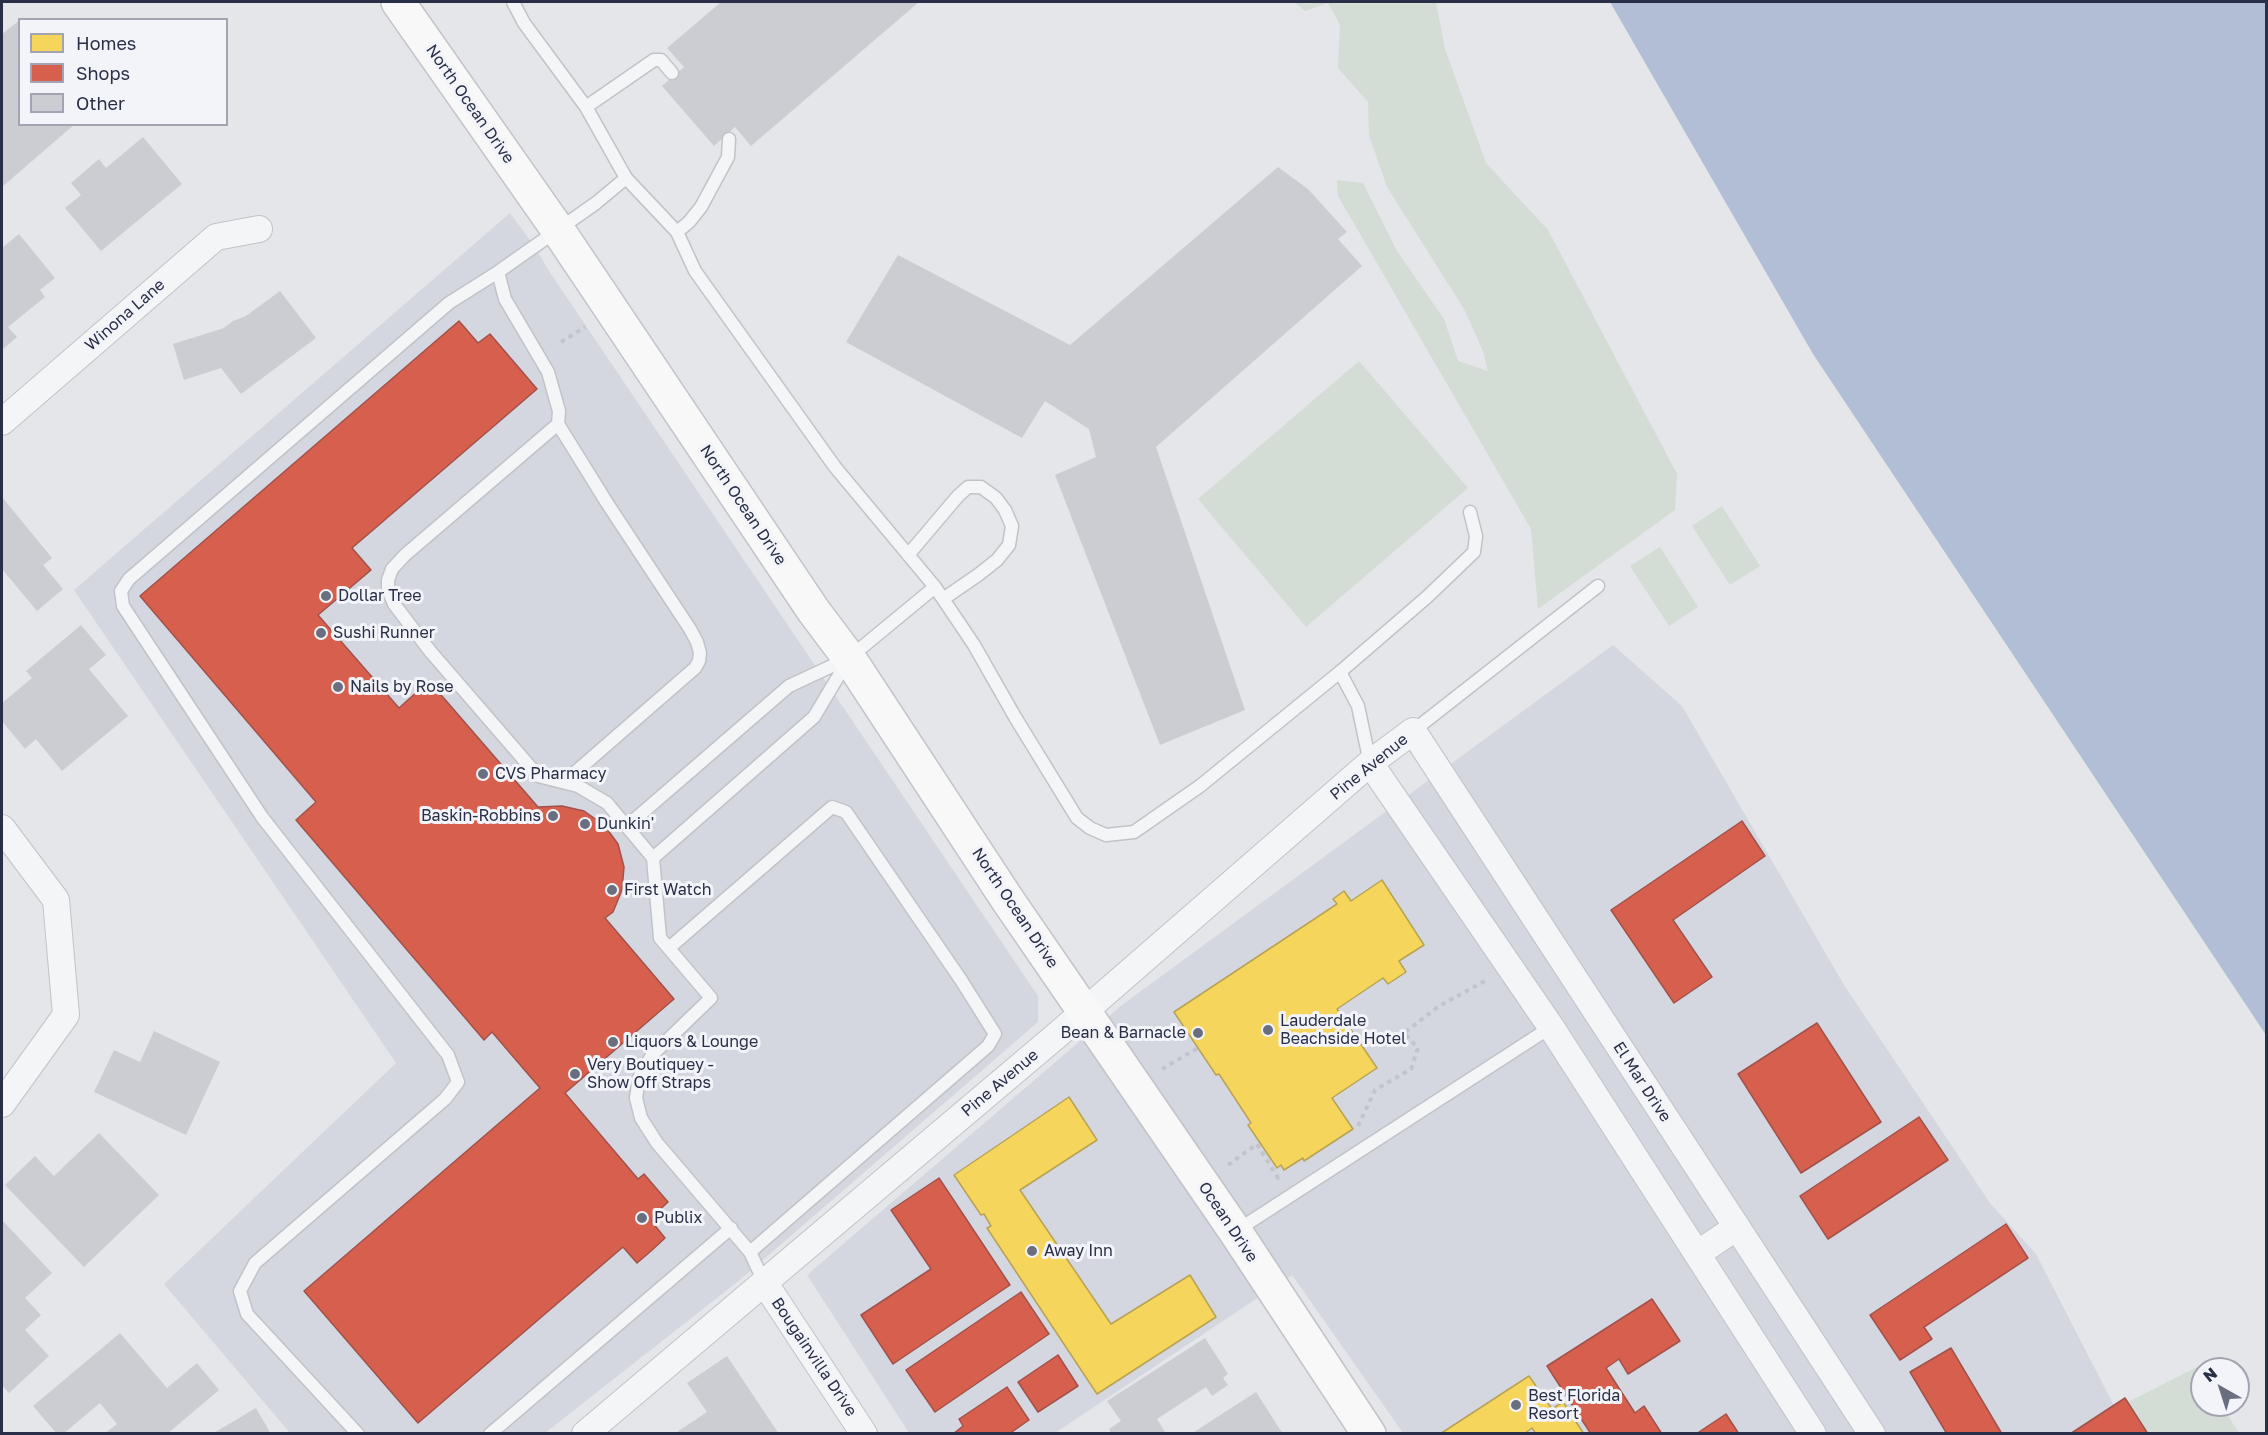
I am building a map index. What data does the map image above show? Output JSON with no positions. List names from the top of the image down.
{
  "streets": {
    "main road": ["North Ocean Drive", "Ocean Drive"],
    "street": [
      "Winona Lane",
      "Pine Avenue",
      "El Mar Drive",
      "Bougainvilla Drive"
    ]
  },
  "crossings": [
    ["North Ocean Drive", "Pine Avenue"],
    ["North Ocean Drive", "Ocean Drive"],
    ["Pine Avenue", "El Mar Drive"],
    ["Pine Avenue", "Ocean Drive"],
    ["Pine Avenue", "Bougainvilla Drive"]
  ],
  "places": [
    "Dollar Tree",
    "Sushi Runner",
    "Nails by Rose",
    "CVS Pharmacy",
    "Baskin-Robbins",
    "Dunkin'",
    "First Watch",
    "Lauderdale Beachside Hotel",
    "Bean & Barnacle",
    "Liquors & Lounge",
    "Very Boutiquey - Show Off Straps",
    "Publix",
    "Away Inn",
    "Best Florida Resort"
  ],
  "legend": ["Homes", "Shops", "Other"],
  "north": "top left"
}
